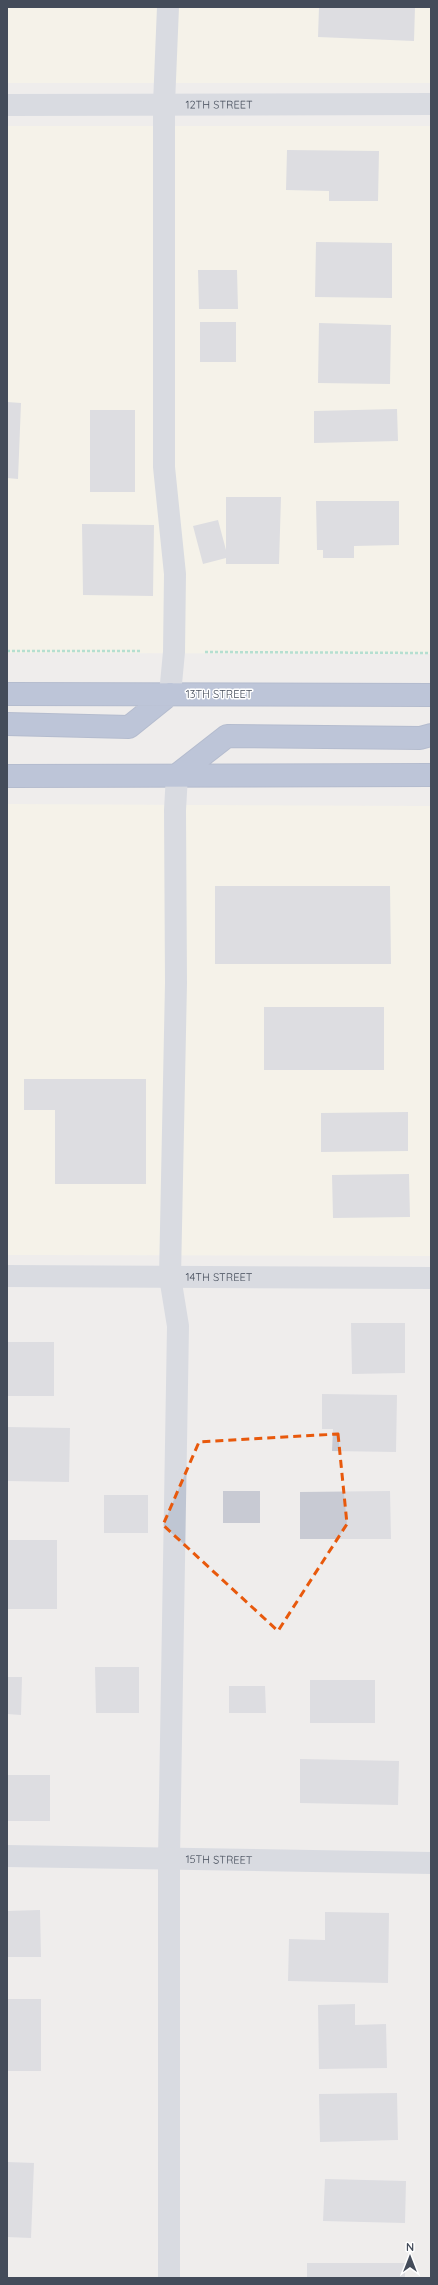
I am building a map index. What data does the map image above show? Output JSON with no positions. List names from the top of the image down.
{
  "streets": {
    "highway": ["13TH STREET"],
    "street": ["12TH STREET", "14TH STREET", "15TH STREET"]
  },
  "north": "top"
}
